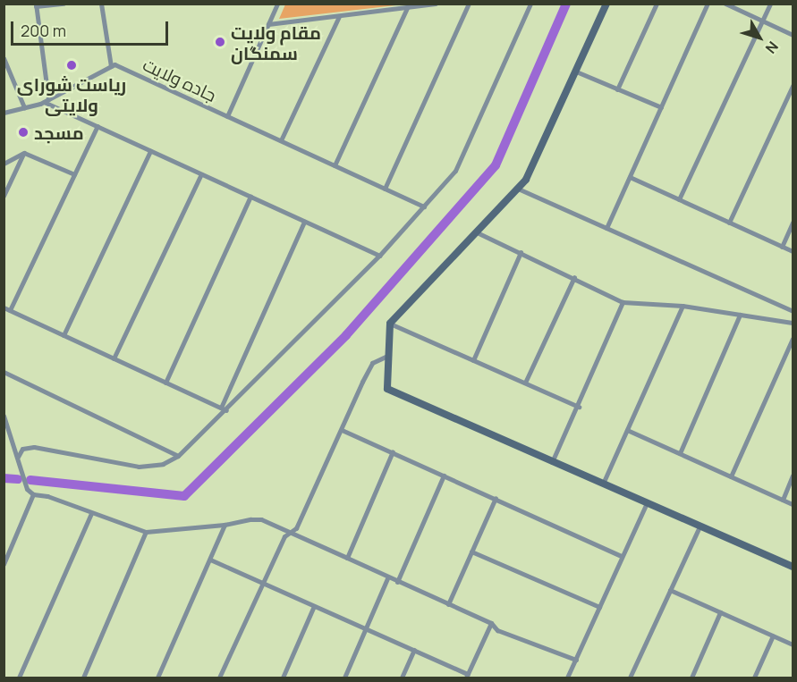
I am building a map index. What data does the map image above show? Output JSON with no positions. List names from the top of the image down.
{
  "streets": {
    "street": ["جاده ولایت"]
  },
  "places": ["مقام ولایت سمنگان", "ریاست شورای ولایتی", "مسجد"],
  "scale_bar": "200 m",
  "north": "bottom right"
}
